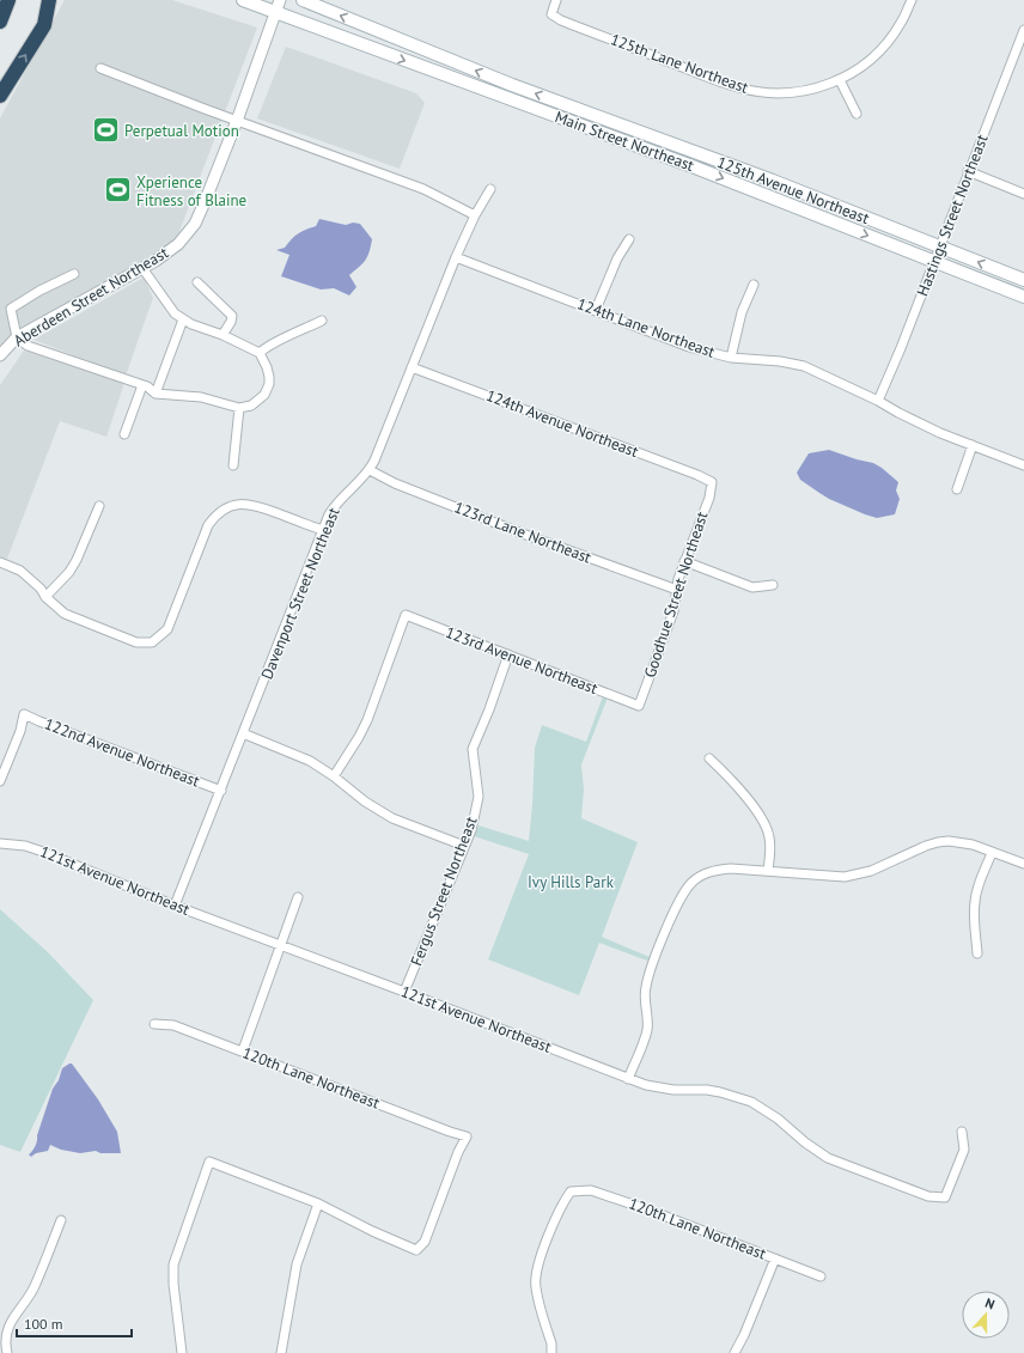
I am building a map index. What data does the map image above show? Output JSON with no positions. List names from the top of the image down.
{
  "streets": {
    "main road": ["Main Street Northeast", "125th Avenue Northeast"],
    "street": [
      "125th Lane Northeast",
      "Hastings Street Northeast",
      "Aberdeen Street Northeast",
      "124th Lane Northeast",
      "124th Avenue Northeast",
      "123rd Lane Northeast",
      "Davenport Street Northeast",
      "Goodhue Street Northeast",
      "123rd Avenue Northeast",
      "122nd Avenue Northeast",
      "121st Avenue Northeast",
      "Fergus Street Northeast",
      "120th Lane Northeast"
    ]
  },
  "crossings": [
    ["Main Street Northeast", "Hastings Street Northeast"],
    ["Main Street Northeast", "Aberdeen Street Northeast"],
    ["125th Avenue Northeast", "Hastings Street Northeast"],
    ["Hastings Street Northeast", "124th Lane Northeast"],
    ["124th Lane Northeast", "Davenport Street Northeast"],
    ["124th Avenue Northeast", "Davenport Street Northeast"],
    ["124th Avenue Northeast", "Goodhue Street Northeast"],
    ["123rd Lane Northeast", "Davenport Street Northeast"],
    ["123rd Lane Northeast", "Goodhue Street Northeast"],
    ["Davenport Street Northeast", "122nd Avenue Northeast"],
    ["Davenport Street Northeast", "121st Avenue Northeast"],
    ["Goodhue Street Northeast", "123rd Avenue Northeast"],
    ["123rd Avenue Northeast", "Fergus Street Northeast"],
    ["121st Avenue Northeast", "Fergus Street Northeast"]
  ],
  "one_way": ["Main Street Northeast", "125th Avenue Northeast"],
  "parks": ["Ivy Hills Park"],
  "places": {
    "sports": ["Perpetual Motion", "Xperience Fitness of Blaine"]
  },
  "scale_bar": "100 m",
  "north": "top"
}
